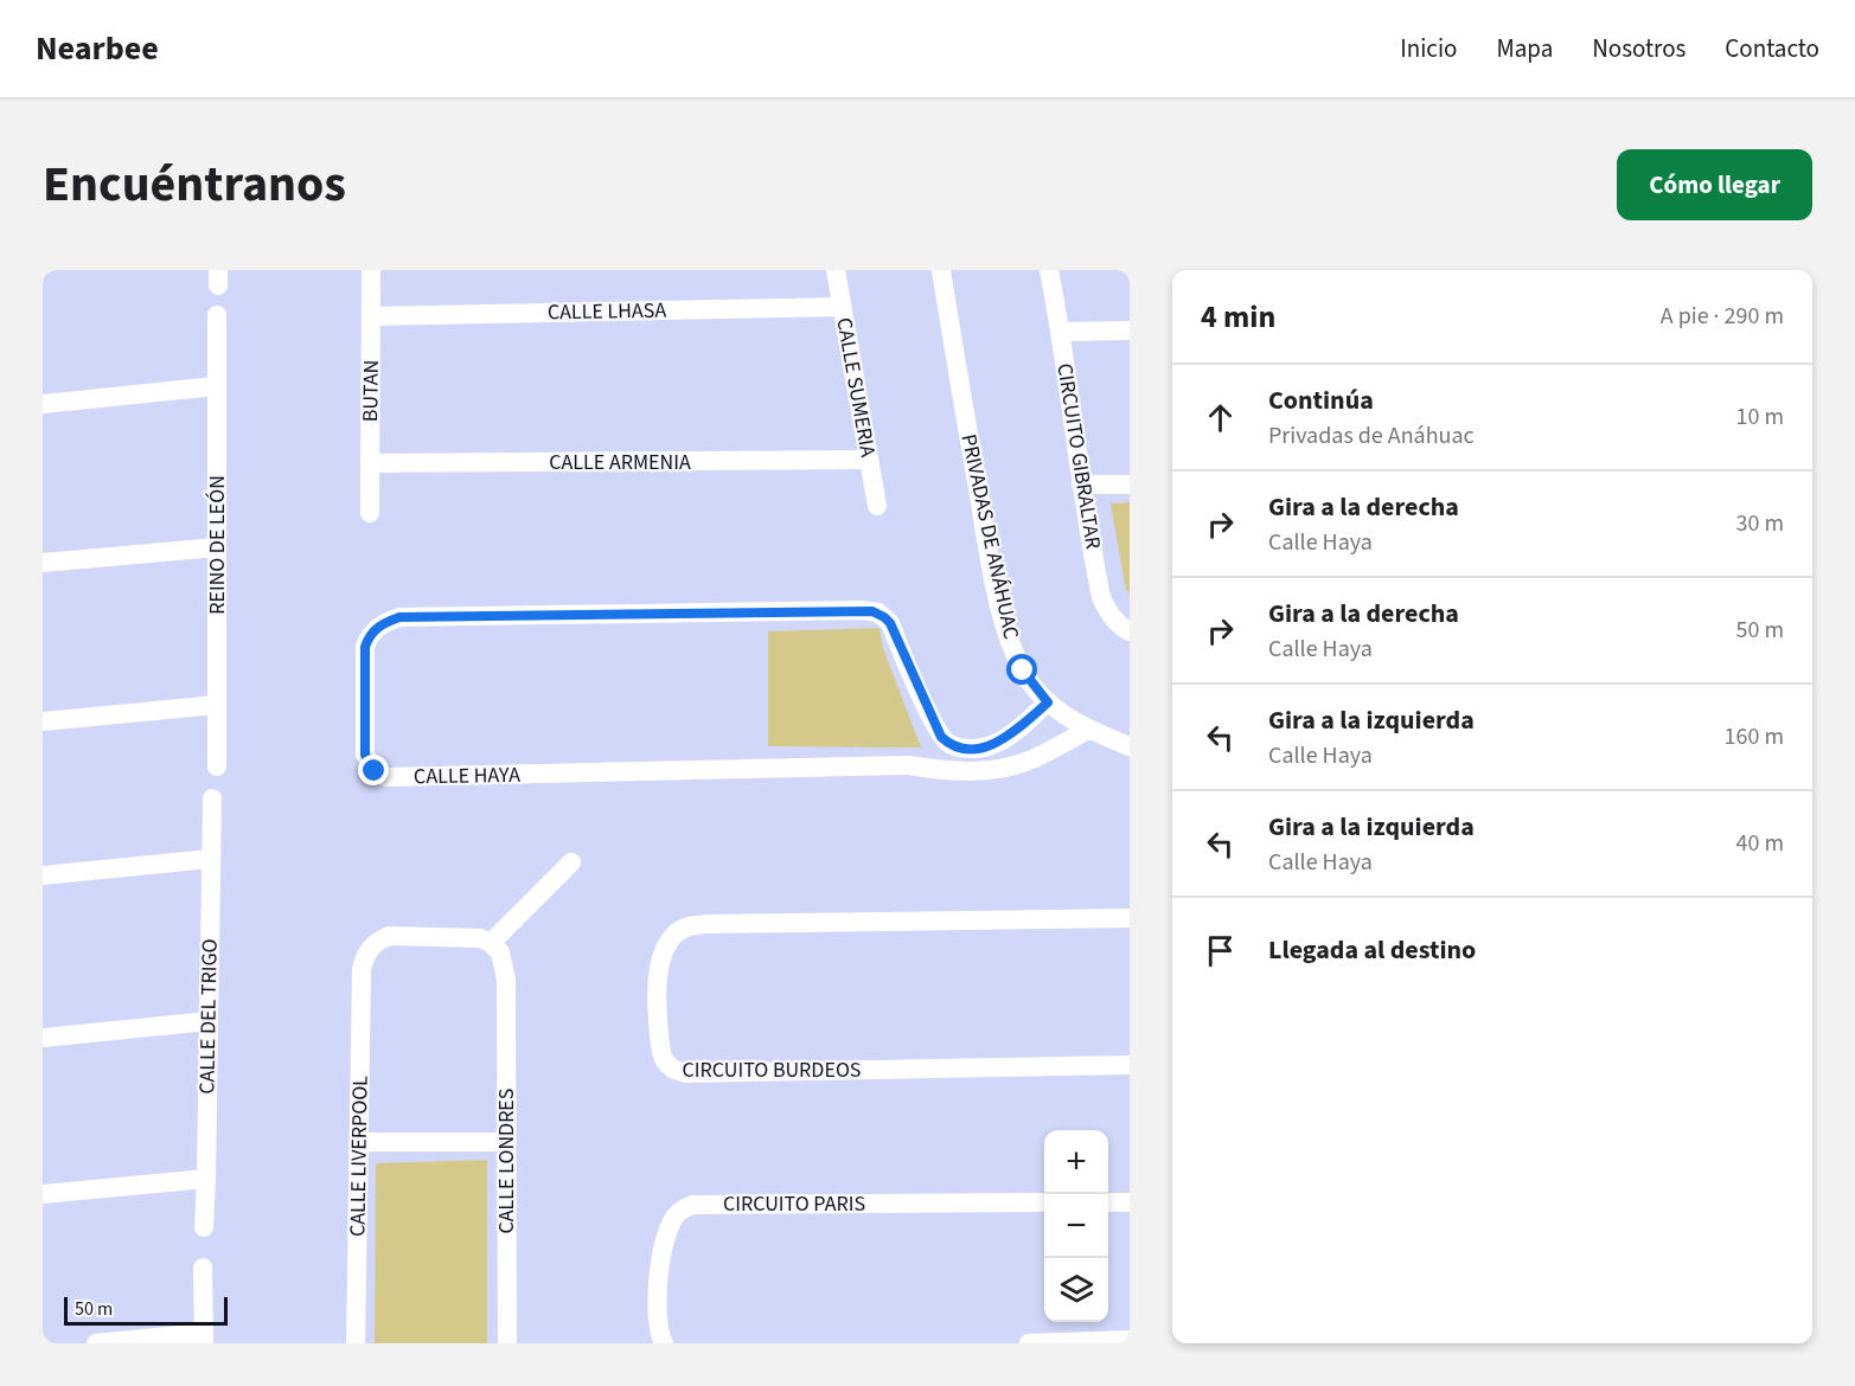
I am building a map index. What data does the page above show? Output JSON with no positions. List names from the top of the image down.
{
  "streets": {
    "street": [
      "CALLE LHASA",
      "CALLE SUMERIA",
      "BUTAN",
      "CIRCUITO GIBRALTAR",
      "CALLE ARMENIA",
      "PRIVADAS DE ANÁHUAC",
      "REINO DE LEÓN",
      "CALLE HAYA",
      "CALLE DEL TRIGO",
      "CIRCUITO BURDEOS",
      "CALLE LIVERPOOL",
      "CALLE LONDRES",
      "CIRCUITO PARIS"
    ]
  },
  "crossings": [
    ["CALLE LHASA", "CALLE SUMERIA"],
    ["CALLE LHASA", "BUTAN"],
    ["CALLE SUMERIA", "CALLE ARMENIA"],
    ["BUTAN", "CALLE ARMENIA"],
    ["PRIVADAS DE ANÁHUAC", "CALLE HAYA"],
    ["CALLE LIVERPOOL", "CALLE LONDRES"]
  ],
  "scale_bar": "50 m",
  "page": {
    "header": "Nearbee",
    "nav": [
      "Inicio",
      "Mapa",
      "Nosotros",
      "Contacto"
    ],
    "title": "Encuéntranos",
    "buttons": "Cómo llegar",
    "heading": ["4 min", "A pie · 290 m"],
    "list": [
      ["Continúa", "Privadas de Anáhuac", "10 m"],
      ["Gira a la derecha", "Calle Haya", "30 m"],
      ["Gira a la derecha", "Calle Haya", "50 m"],
      ["Gira a la izquierda", "Calle Haya", "160 m"],
      ["Gira a la izquierda", "Calle Haya", "40 m"],
      "Llegada al destino"
    ],
    "map_buttons": ["+", "−"],
    "scale": "50 m"
  }
}
